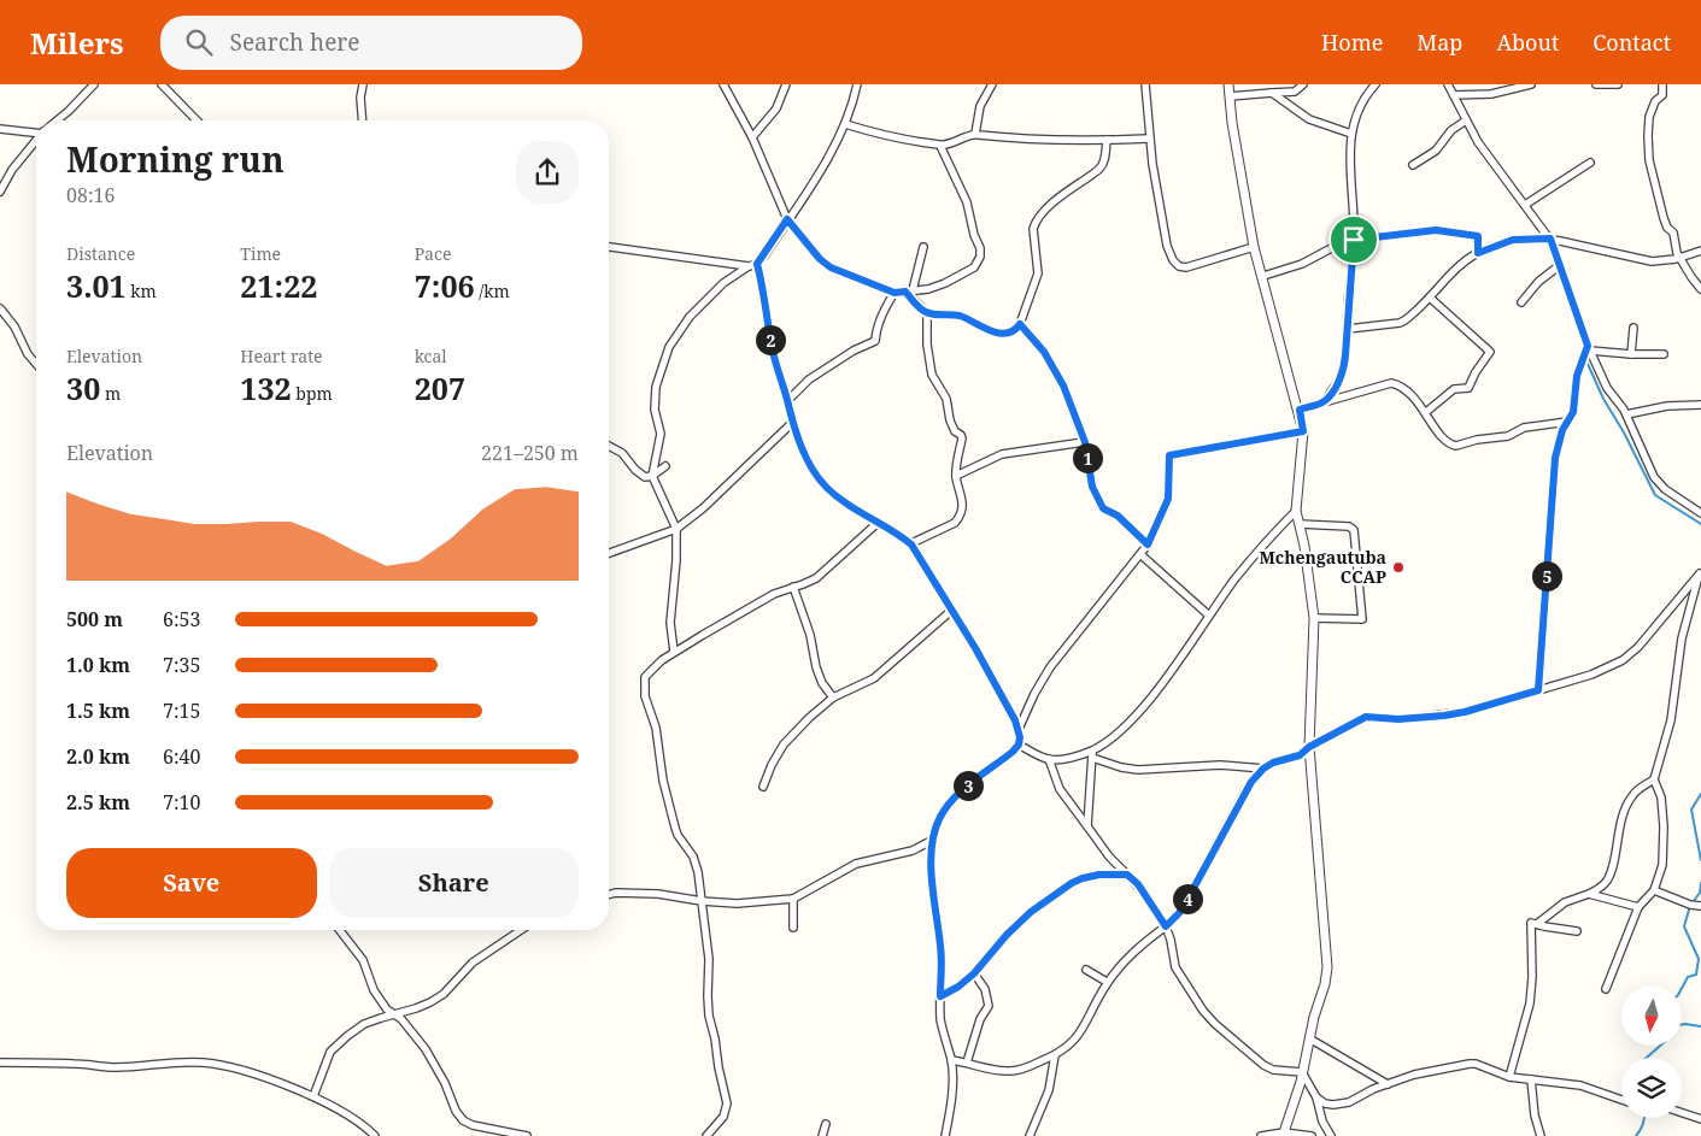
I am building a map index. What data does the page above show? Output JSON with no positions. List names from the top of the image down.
{
  "places": ["Mchengautuba CCAP"],
  "north": "bottom",
  "page": {
    "header": "Milers",
    "search": "Search here",
    "nav": [
      "Home",
      "Map",
      "About",
      "Contact"
    ],
    "heading": ["Morning run", "08:16"],
    "stats": [
      ["Distance", "3.01 km"],
      ["Time", "21:22"],
      ["Pace", "7:06 /km"],
      ["Elevation", "30 m"],
      ["Heart rate", "132 bpm"],
      ["kcal", "207"]
    ],
    "pins": [
      "2",
      "1",
      "5",
      "3",
      "4"
    ],
    "chart": ["Elevation", "221–250 m"],
    "list": [
      {
        "name": "500 m",
        "note": "6:53"
      },
      {
        "name": "1.0 km",
        "note": "7:35"
      },
      {
        "name": "1.5 km",
        "note": "7:15"
      },
      {
        "name": "2.0 km",
        "note": "6:40"
      },
      {
        "name": "2.5 km",
        "note": "7:10"
      }
    ],
    "buttons": ["Save", "Share"]
  }
}
